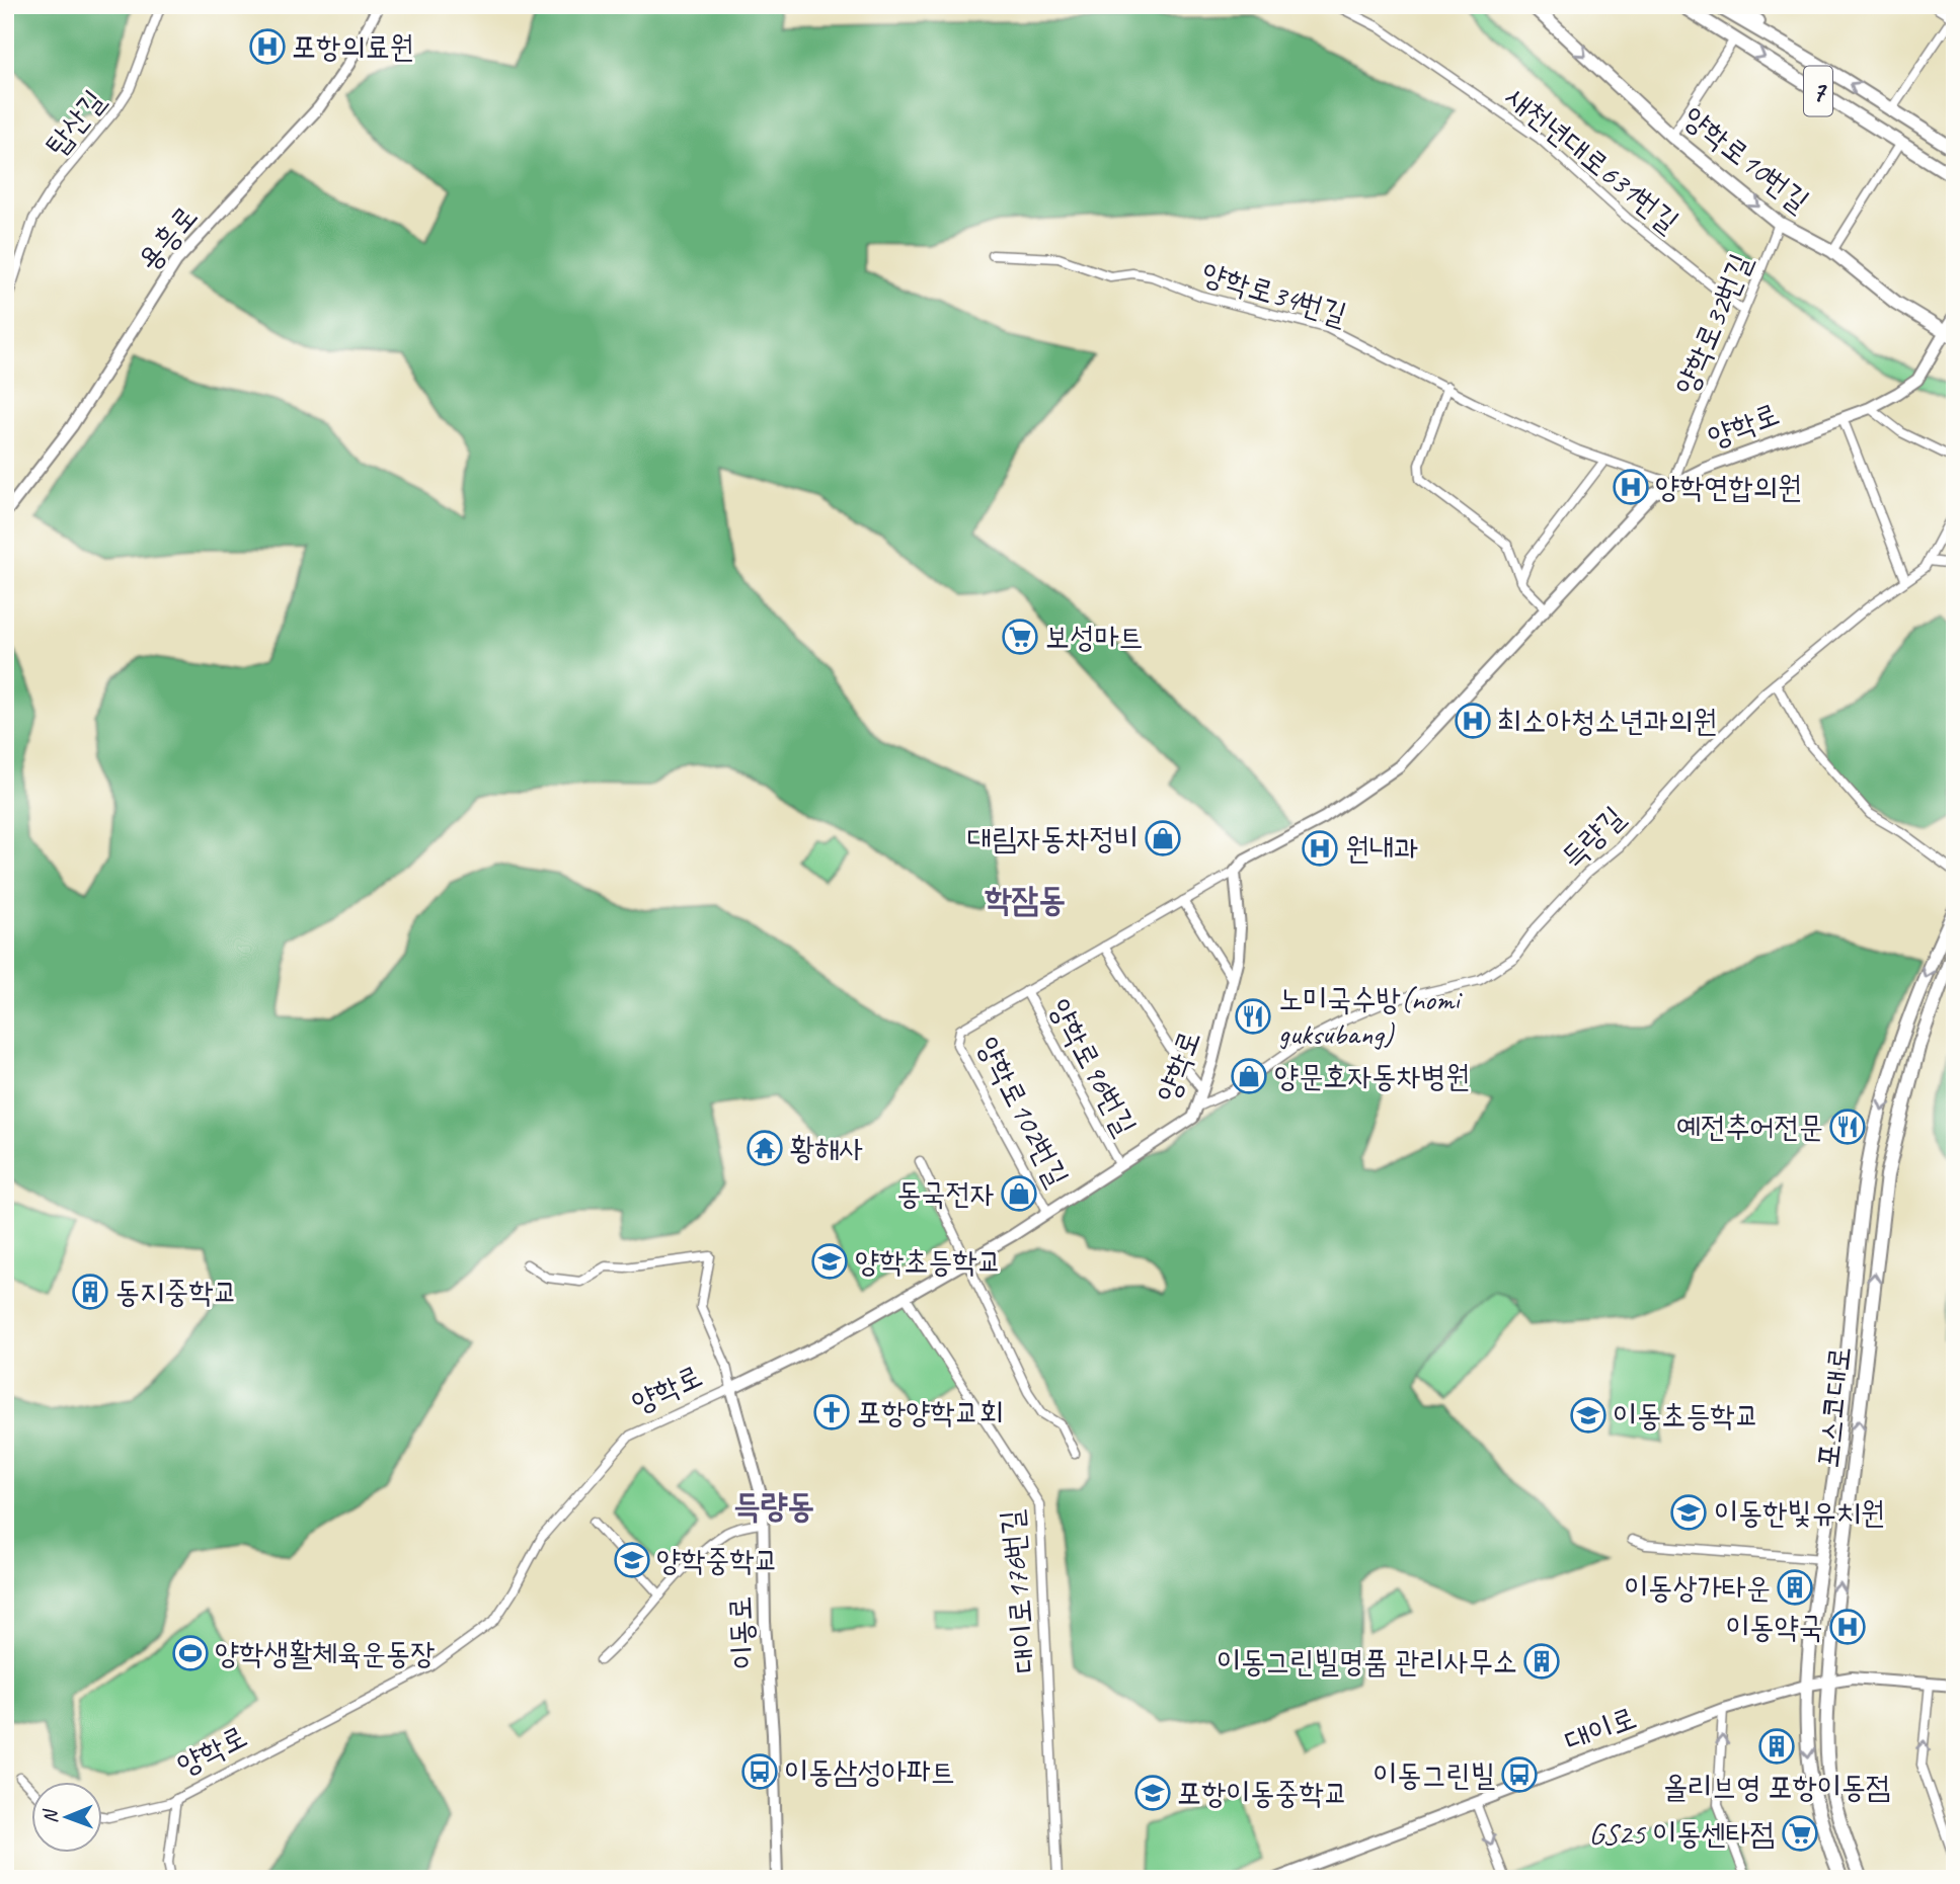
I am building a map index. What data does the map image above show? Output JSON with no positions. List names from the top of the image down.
{
  "streets": {
    "main road": [
      "7",
      "양학로10번길",
      "양학로",
      "포스코대로"
    ],
    "street": [
      "탑산길",
      "새천년대로631번길",
      "용흥로",
      "양학로34번길",
      "양학로32번길",
      "득량길",
      "양학로96번길",
      "양학로102번길",
      "대이로176번길",
      "이동로",
      "대이로"
    ]
  },
  "crossings": [
    ["새천년대로631번길", "양학로32번길"],
    ["양학로10번길", "양학로32번길"],
    ["양학로10번길", "양학로"],
    ["양학로34번길", "양학로32번길"],
    ["양학로34번길", "양학로"],
    ["양학로32번길", "양학로"],
    ["양학로", "득량길"],
    ["양학로", "양학로96번길"],
    ["양학로", "양학로102번길"],
    ["양학로", "대이로176번길"],
    ["양학로", "이동로"],
    ["양학로96번길", "양학로102번길"],
    ["포스코대로", "대이로"]
  ],
  "one_way": ["양학로10번길"],
  "districts": ["학잠동", "득량동"],
  "places": {
    "hospital": [
      "포항의료원",
      "양학연합의원",
      "최소아청소년과의원",
      "원내과",
      "이동약국"
    ],
    "supermarket": ["보성마트", "GS25 이동센타점"],
    "shop": ["대림자동차정비", "양문호자동차병원", "동국전자"],
    "restaurant": ["노미국수방(nomi guksubang)", "예전추어전문"],
    "temple": ["황해사"],
    "school or university": [
      "양학초등학교",
      "이동초등학교",
      "이동한빛유치원",
      "양학중학교",
      "포항이동중학교"
    ],
    "building": [
      "동지중학교",
      "이동상가타운",
      "이동그린빌명품 관리사무소",
      "올리브영 포항이동점"
    ],
    "church": ["포항양학교회"],
    "sports": ["양학생활체육운동장"],
    "bus stop": ["이동삼성아파트", "이동그린빌"]
  },
  "north": "left"
}
